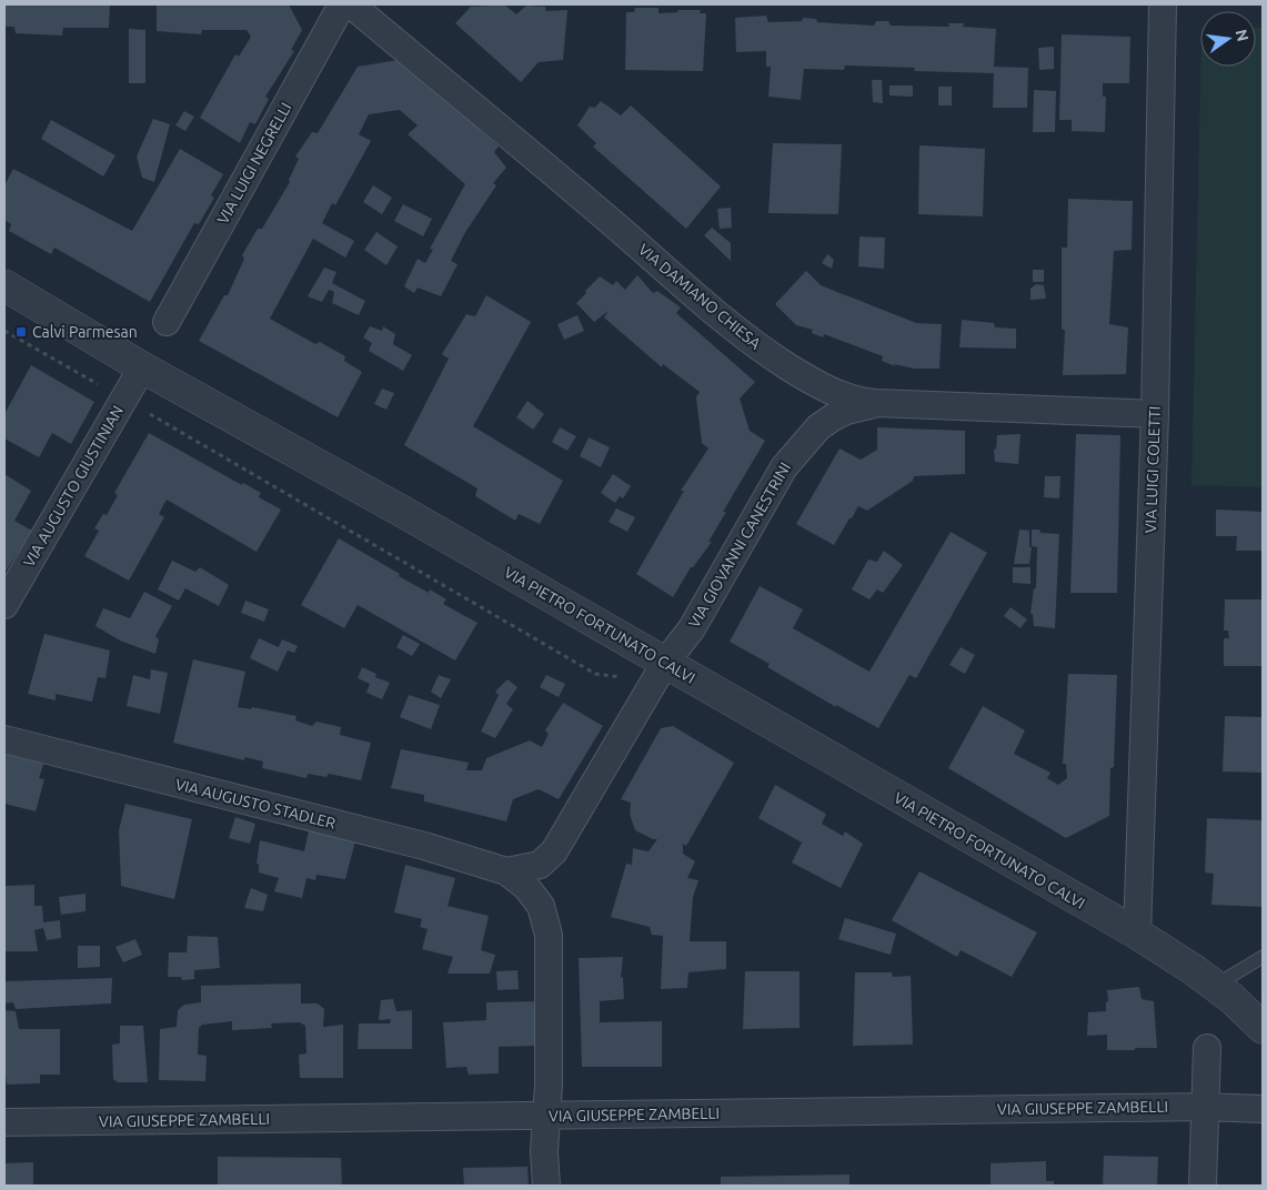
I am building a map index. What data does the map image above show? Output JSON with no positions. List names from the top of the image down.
{
  "streets": {
    "street": [
      "VIA LUIGI NEGRELLI",
      "VIA DAMIANO CHIESA",
      "VIA LUIGI COLETTI",
      "VIA AUGUSTO GIUSTINIAN",
      "VIA GIOVANNI CANESTRINI",
      "VIA PIETRO FORTUNATO CALVI",
      "VIA AUGUSTO STADLER",
      "VIA GIUSEPPE ZAMBELLI"
    ]
  },
  "crossings": [
    ["VIA DAMIANO CHIESA", "VIA LUIGI COLETTI"],
    ["VIA DAMIANO CHIESA", "VIA GIOVANNI CANESTRINI"],
    ["VIA LUIGI COLETTI", "VIA PIETRO FORTUNATO CALVI"],
    ["VIA AUGUSTO GIUSTINIAN", "VIA PIETRO FORTUNATO CALVI"],
    ["VIA GIOVANNI CANESTRINI", "VIA PIETRO FORTUNATO CALVI"],
    ["VIA GIOVANNI CANESTRINI", "VIA AUGUSTO STADLER"]
  ],
  "places": {
    "transit": ["Calvi Parmesan"]
  },
  "north": "right"
}
